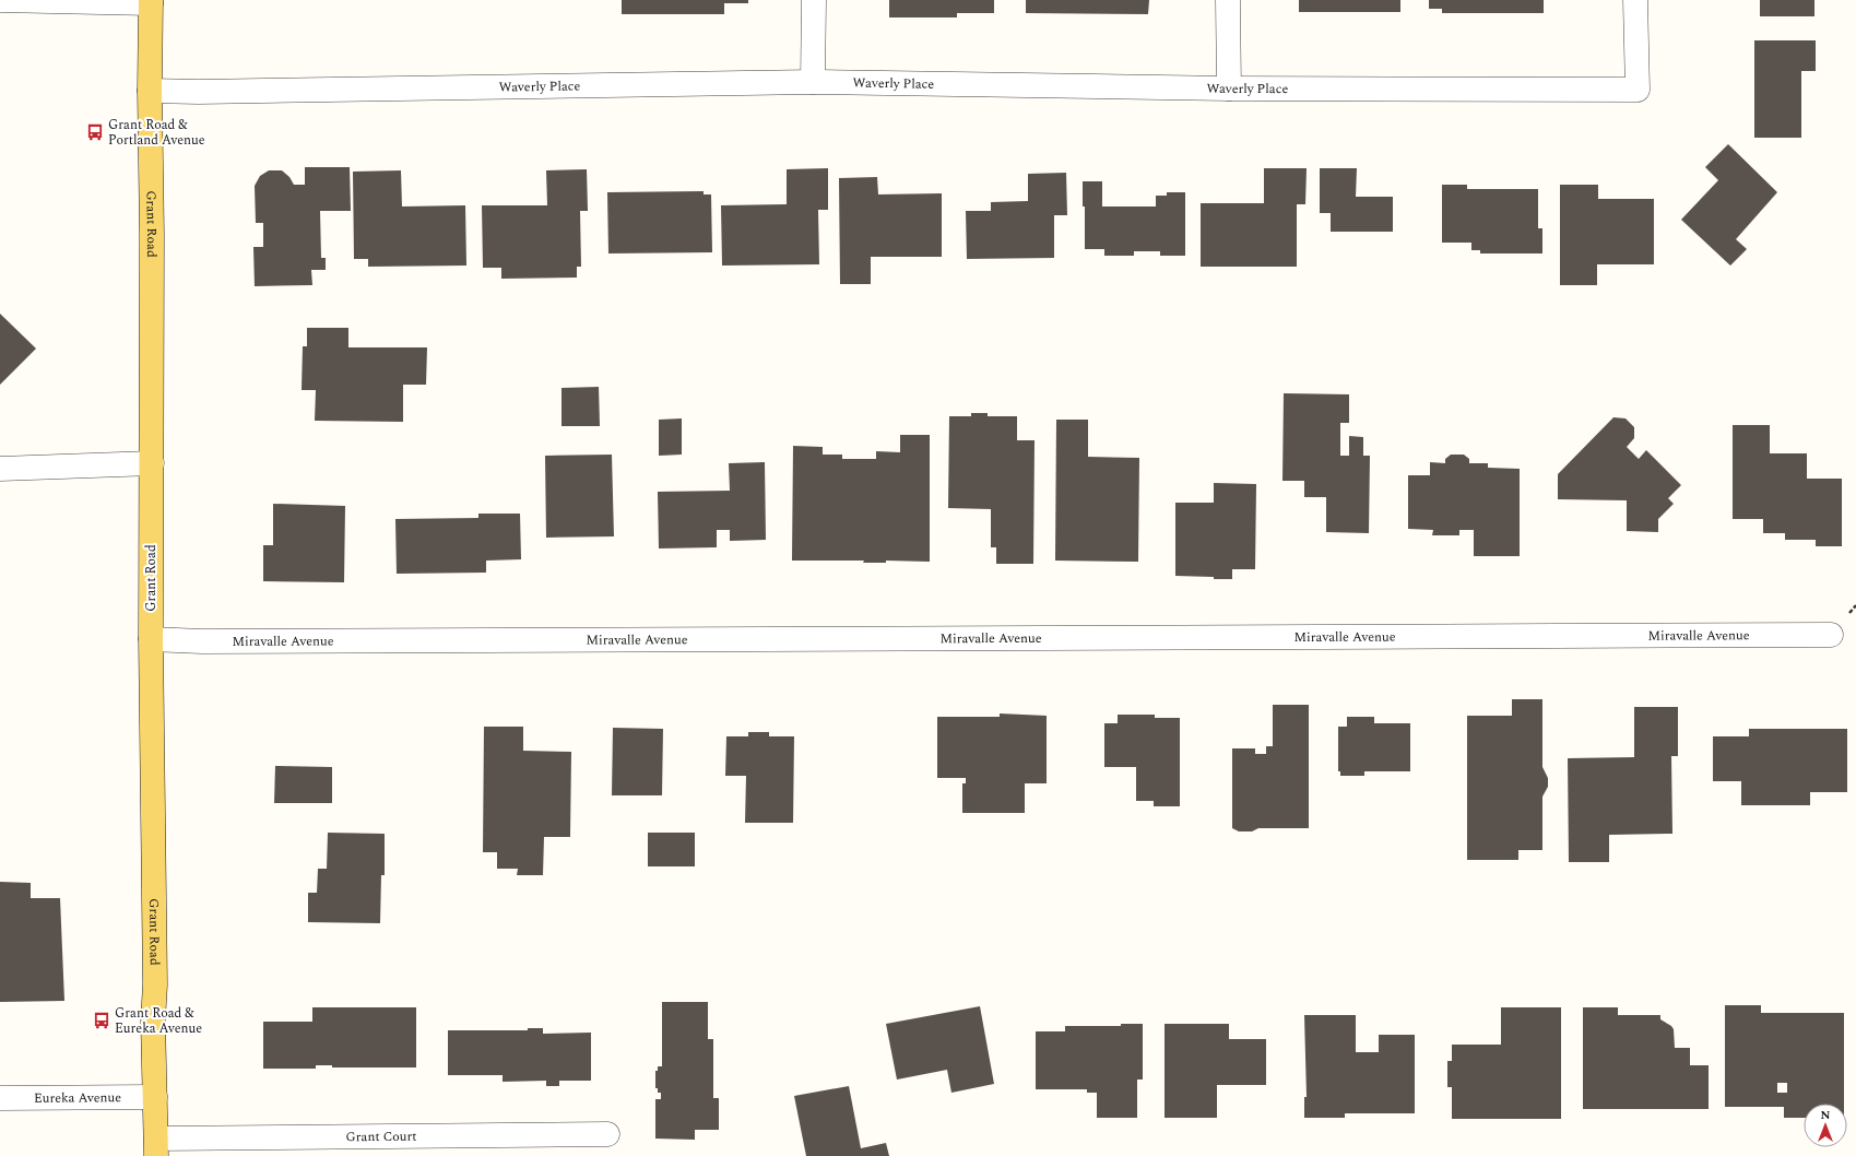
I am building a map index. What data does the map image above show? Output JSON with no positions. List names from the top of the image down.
{
  "streets": {
    "main road": ["Grant Road"],
    "street": [
      "Waverly Place",
      "Miravalle Avenue",
      "Eureka Avenue",
      "Grant Court"
    ]
  },
  "crossings": [
    ["Waverly Place", "Grant Road"],
    ["Grant Road", "Miravalle Avenue"],
    ["Grant Road", "Eureka Avenue"],
    ["Grant Road", "Grant Court"]
  ],
  "places": {
    "bus stop": ["Grant Road & Portland Avenue", "Grant Road & Eureka Avenue"]
  },
  "north": "top"
}
